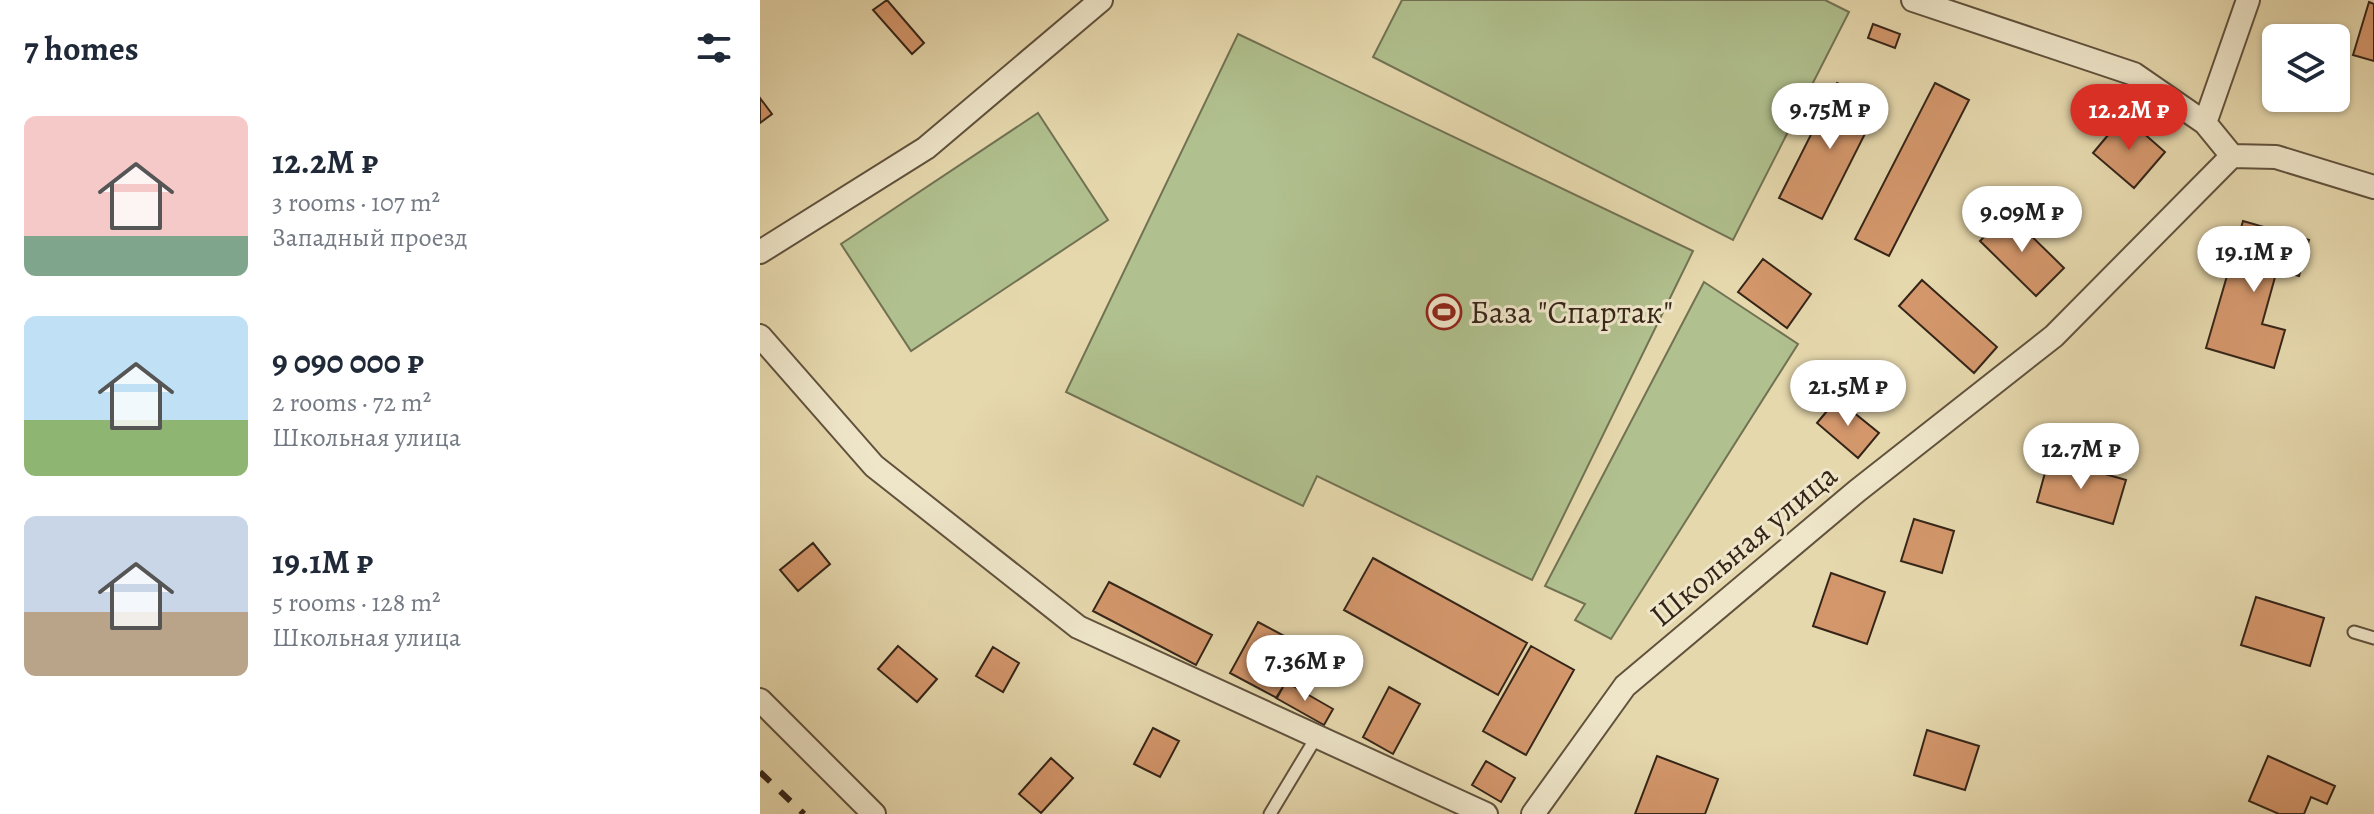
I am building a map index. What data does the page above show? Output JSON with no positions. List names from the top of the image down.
{
  "streets": {
    "street": ["Школьная улица"]
  },
  "places": {
    "sports": ["База \"Спартак\""]
  },
  "page": {
    "heading": "7 homes",
    "price": [
      "9.75M ₽",
      "12.2M ₽",
      "9.09M ₽",
      "19.1M ₽",
      "21.5M ₽",
      "12.7M ₽",
      "7.36M ₽"
    ],
    "list": [
      {
        "name": "12.2M ₽",
        "note": "3 rooms · 107 m² · Западный проезд"
      },
      {
        "name": "9 090 000 ₽",
        "note": "2 rooms · 72 m² · Школьная улица"
      },
      {
        "name": "19.1M ₽",
        "note": "5 rooms · 128 m² · Школьная улица"
      }
    ]
  }
}
